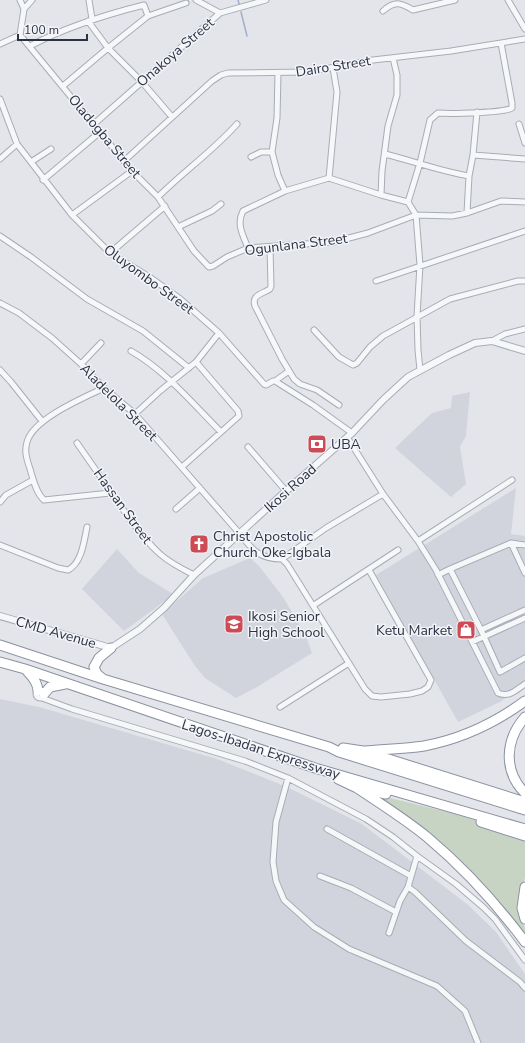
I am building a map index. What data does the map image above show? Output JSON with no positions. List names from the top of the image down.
{
  "streets": {
    "highway": ["Lagos-Ibadan Expressway"],
    "street": [
      "Onakoya Street",
      "Dairo Street",
      "Oladogba Street",
      "Ogunlana Street",
      "Oluyombo Street",
      "Aladelola Street",
      "Ikosi Road",
      "Hassan Street",
      "CMD Avenue"
    ]
  },
  "crossings": [
    ["Onakoya Street", "Oladogba Street"],
    ["Dairo Street", "Oladogba Street"],
    ["Oladogba Street", "Ogunlana Street"],
    ["Oluyombo Street", "Ikosi Road"],
    ["Aladelola Street", "Ikosi Road"],
    ["Ikosi Road", "Hassan Street"],
    ["Ikosi Road", "CMD Avenue"]
  ],
  "places": {
    "bank": ["UBA"],
    "church": ["Christ Apostolic Church Oke-Igbala"],
    "school or university": ["Ikosi Senior High School"],
    "shop": ["Ketu Market"]
  },
  "scale_bar": "100 m"
}
